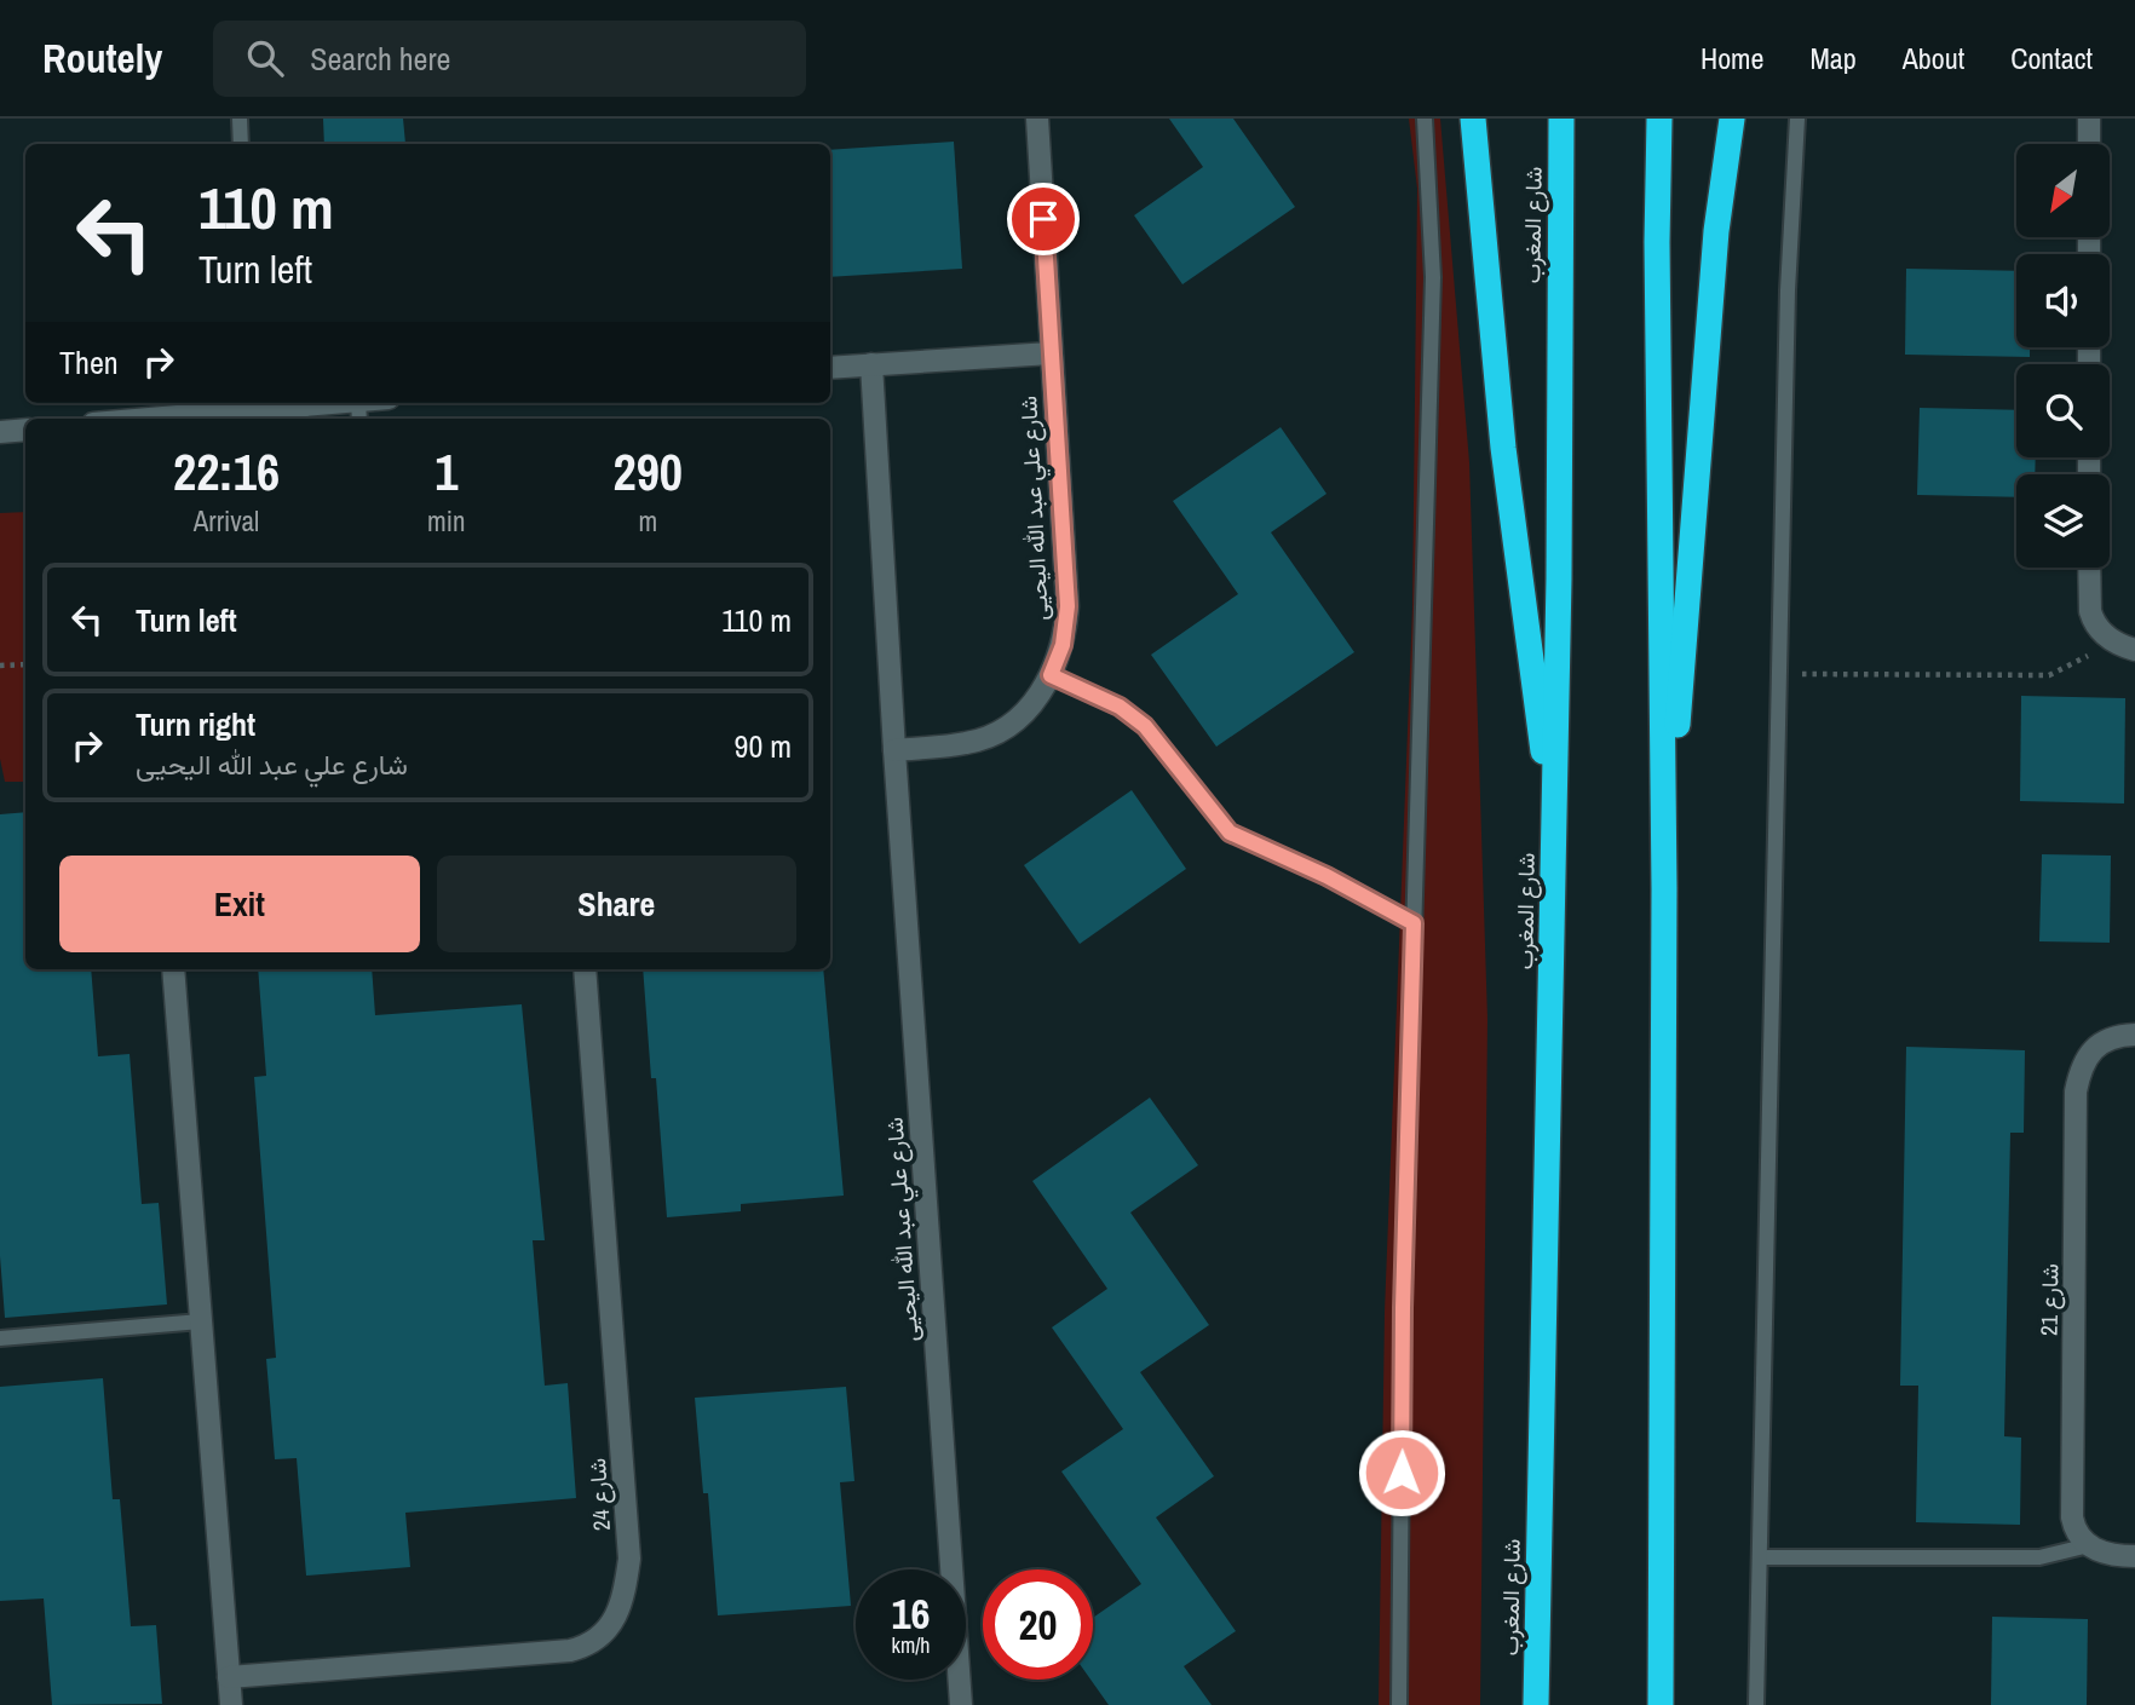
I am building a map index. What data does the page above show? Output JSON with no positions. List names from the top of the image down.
{
  "streets": {
    "highway": ["شارع المغرب"],
    "street": ["شارع علي عبد الله اليحيى", "شارع 21", "شارع 24"]
  },
  "north": "bottom left",
  "page": {
    "header": "Routely",
    "search": "Search here",
    "nav": [
      "Home",
      "Map",
      "About",
      "Contact"
    ],
    "turn": ["110 m", "Turn left"],
    "then": "Then",
    "eta": [
      "22:16",
      "Arrival",
      "1",
      "min",
      "290",
      "m"
    ],
    "list": [
      {
        "name": "Turn left",
        "value": "110 m"
      },
      {
        "name": "Turn right",
        "note": "شارع علي عبد الله اليحيى",
        "value": "90 m"
      }
    ],
    "buttons": ["Exit", "Share"],
    "speed": "16 km/h",
    "limit": "20"
  }
}
